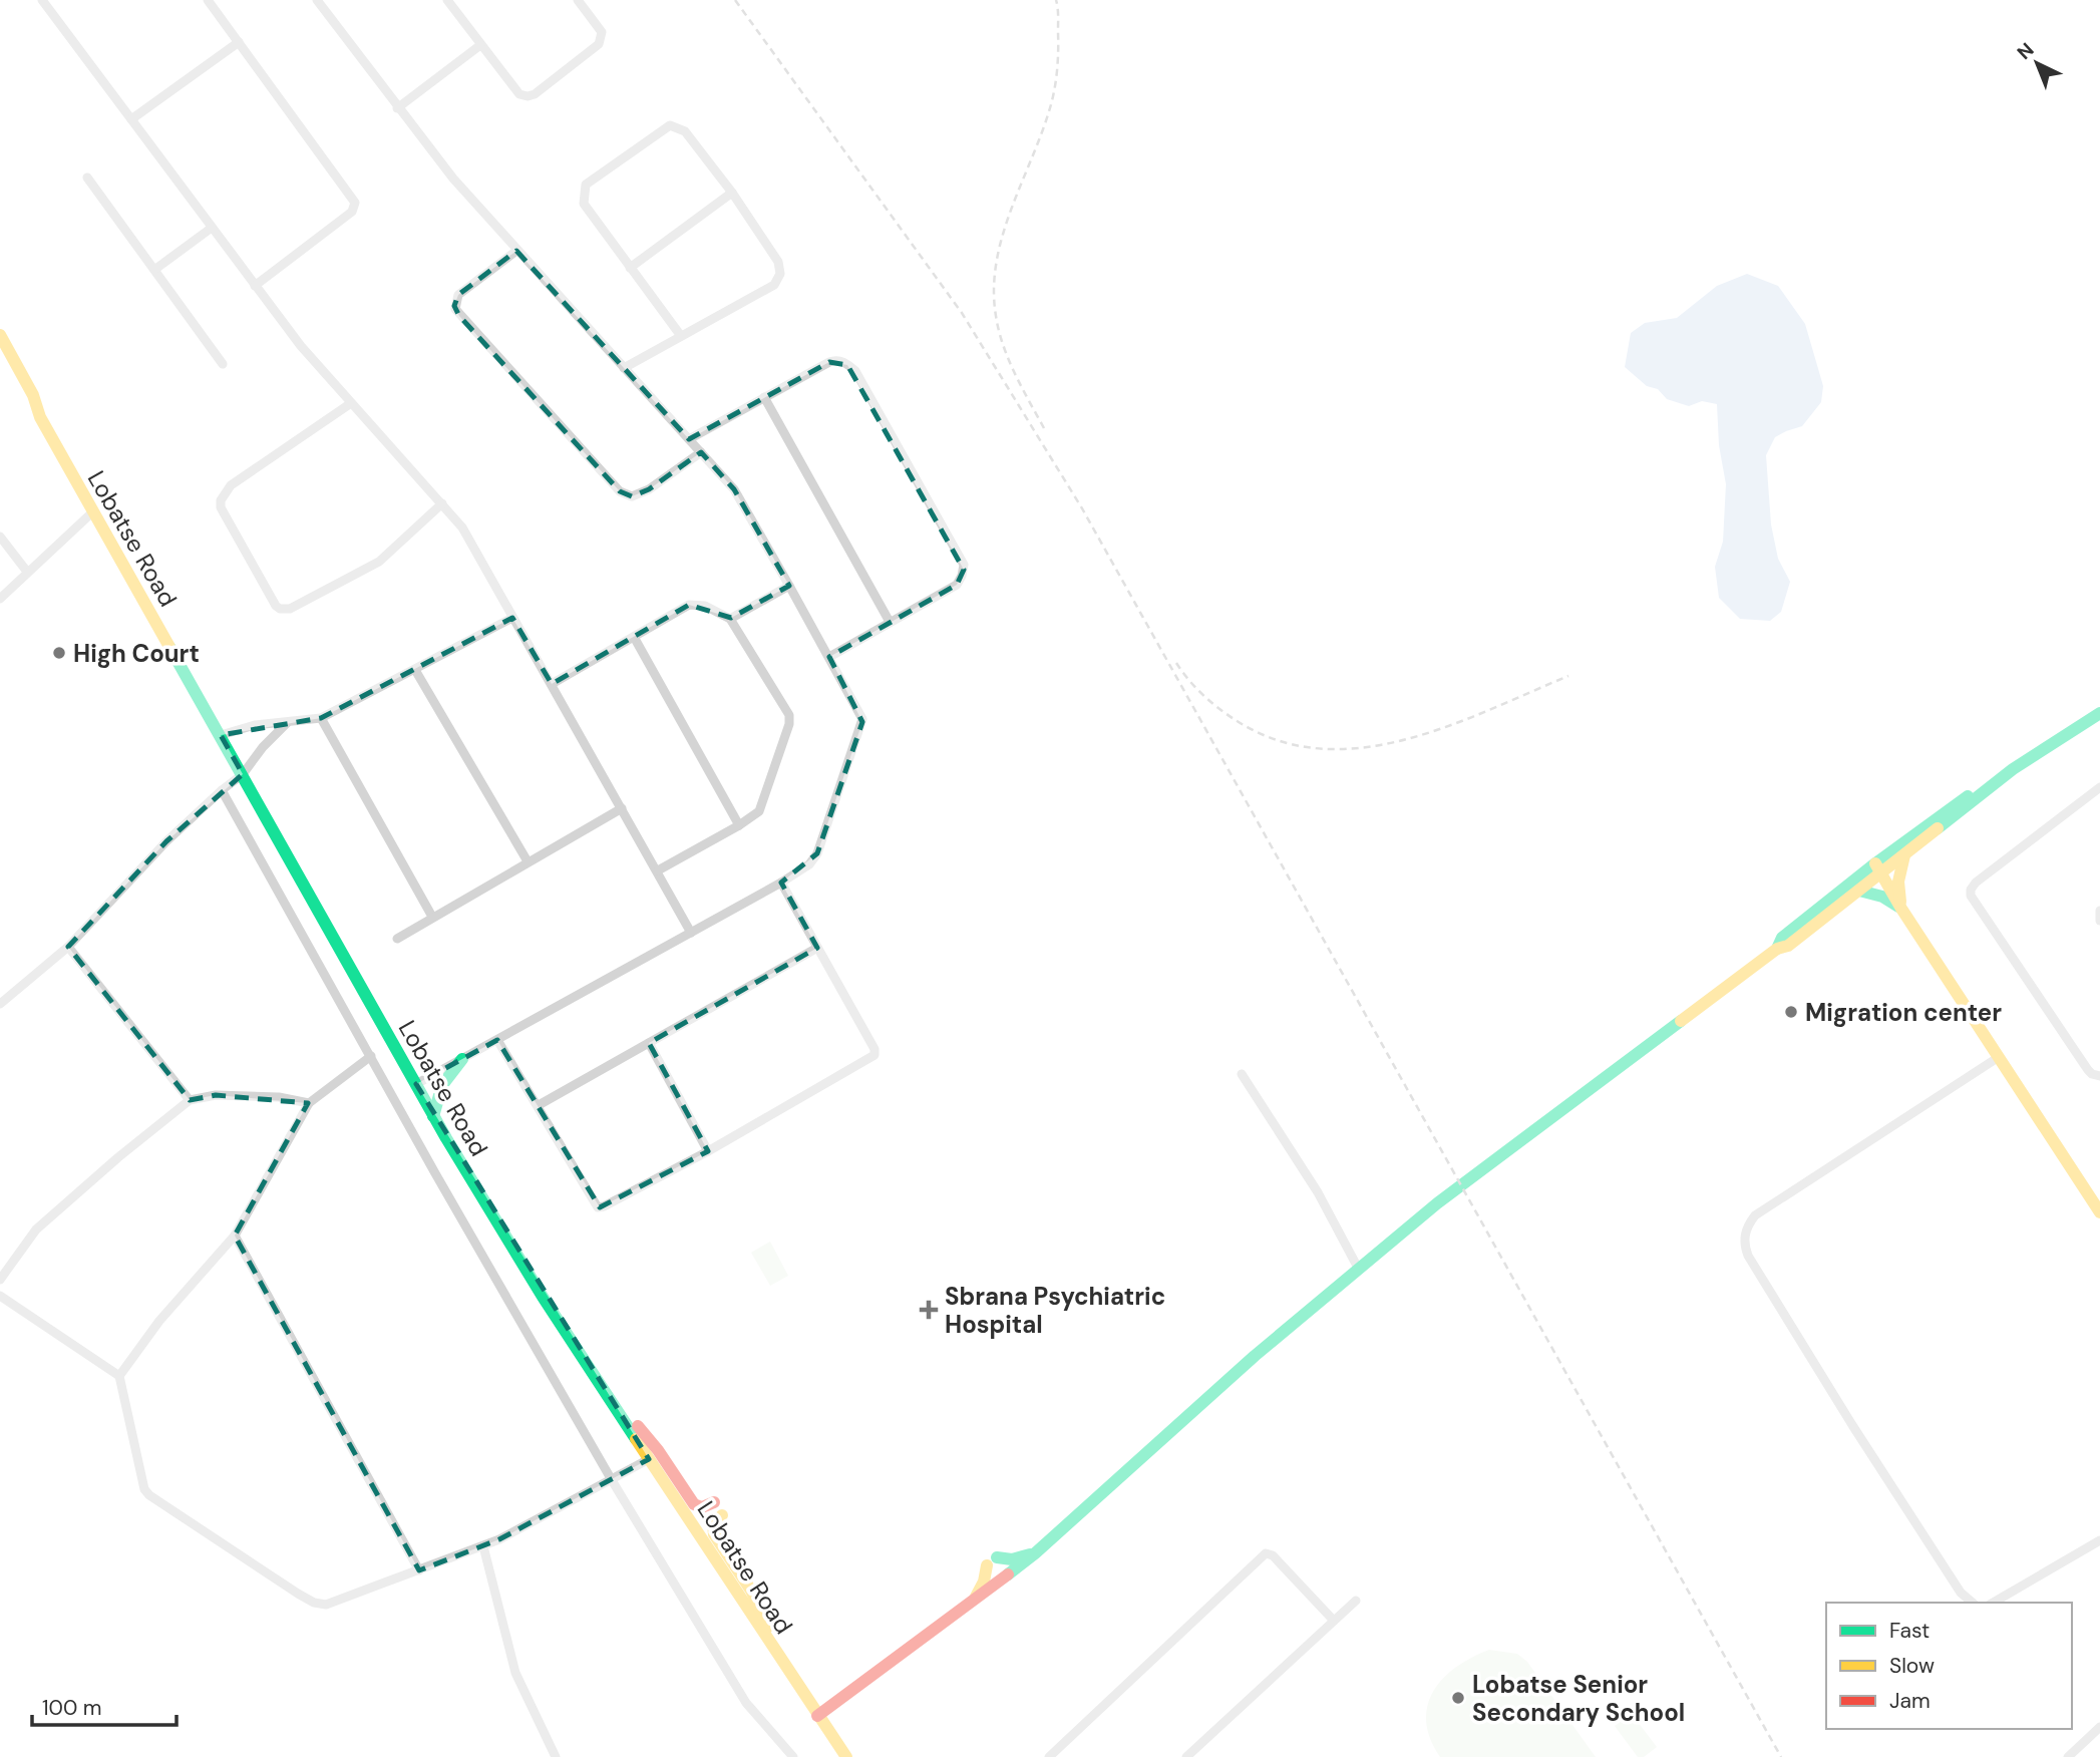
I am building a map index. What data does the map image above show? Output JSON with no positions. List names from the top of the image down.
{
  "streets": {
    "main road": ["Lobatse Road"]
  },
  "places": {
    "other": ["High Court", "Migration center", "Lobatse Senior Secondary School"],
    "health": ["Sbrana Psychiatric Hospital"]
  },
  "legend": ["Fast", "Slow", "Jam"],
  "scale_bar": "100 m",
  "north": "top left"
}
